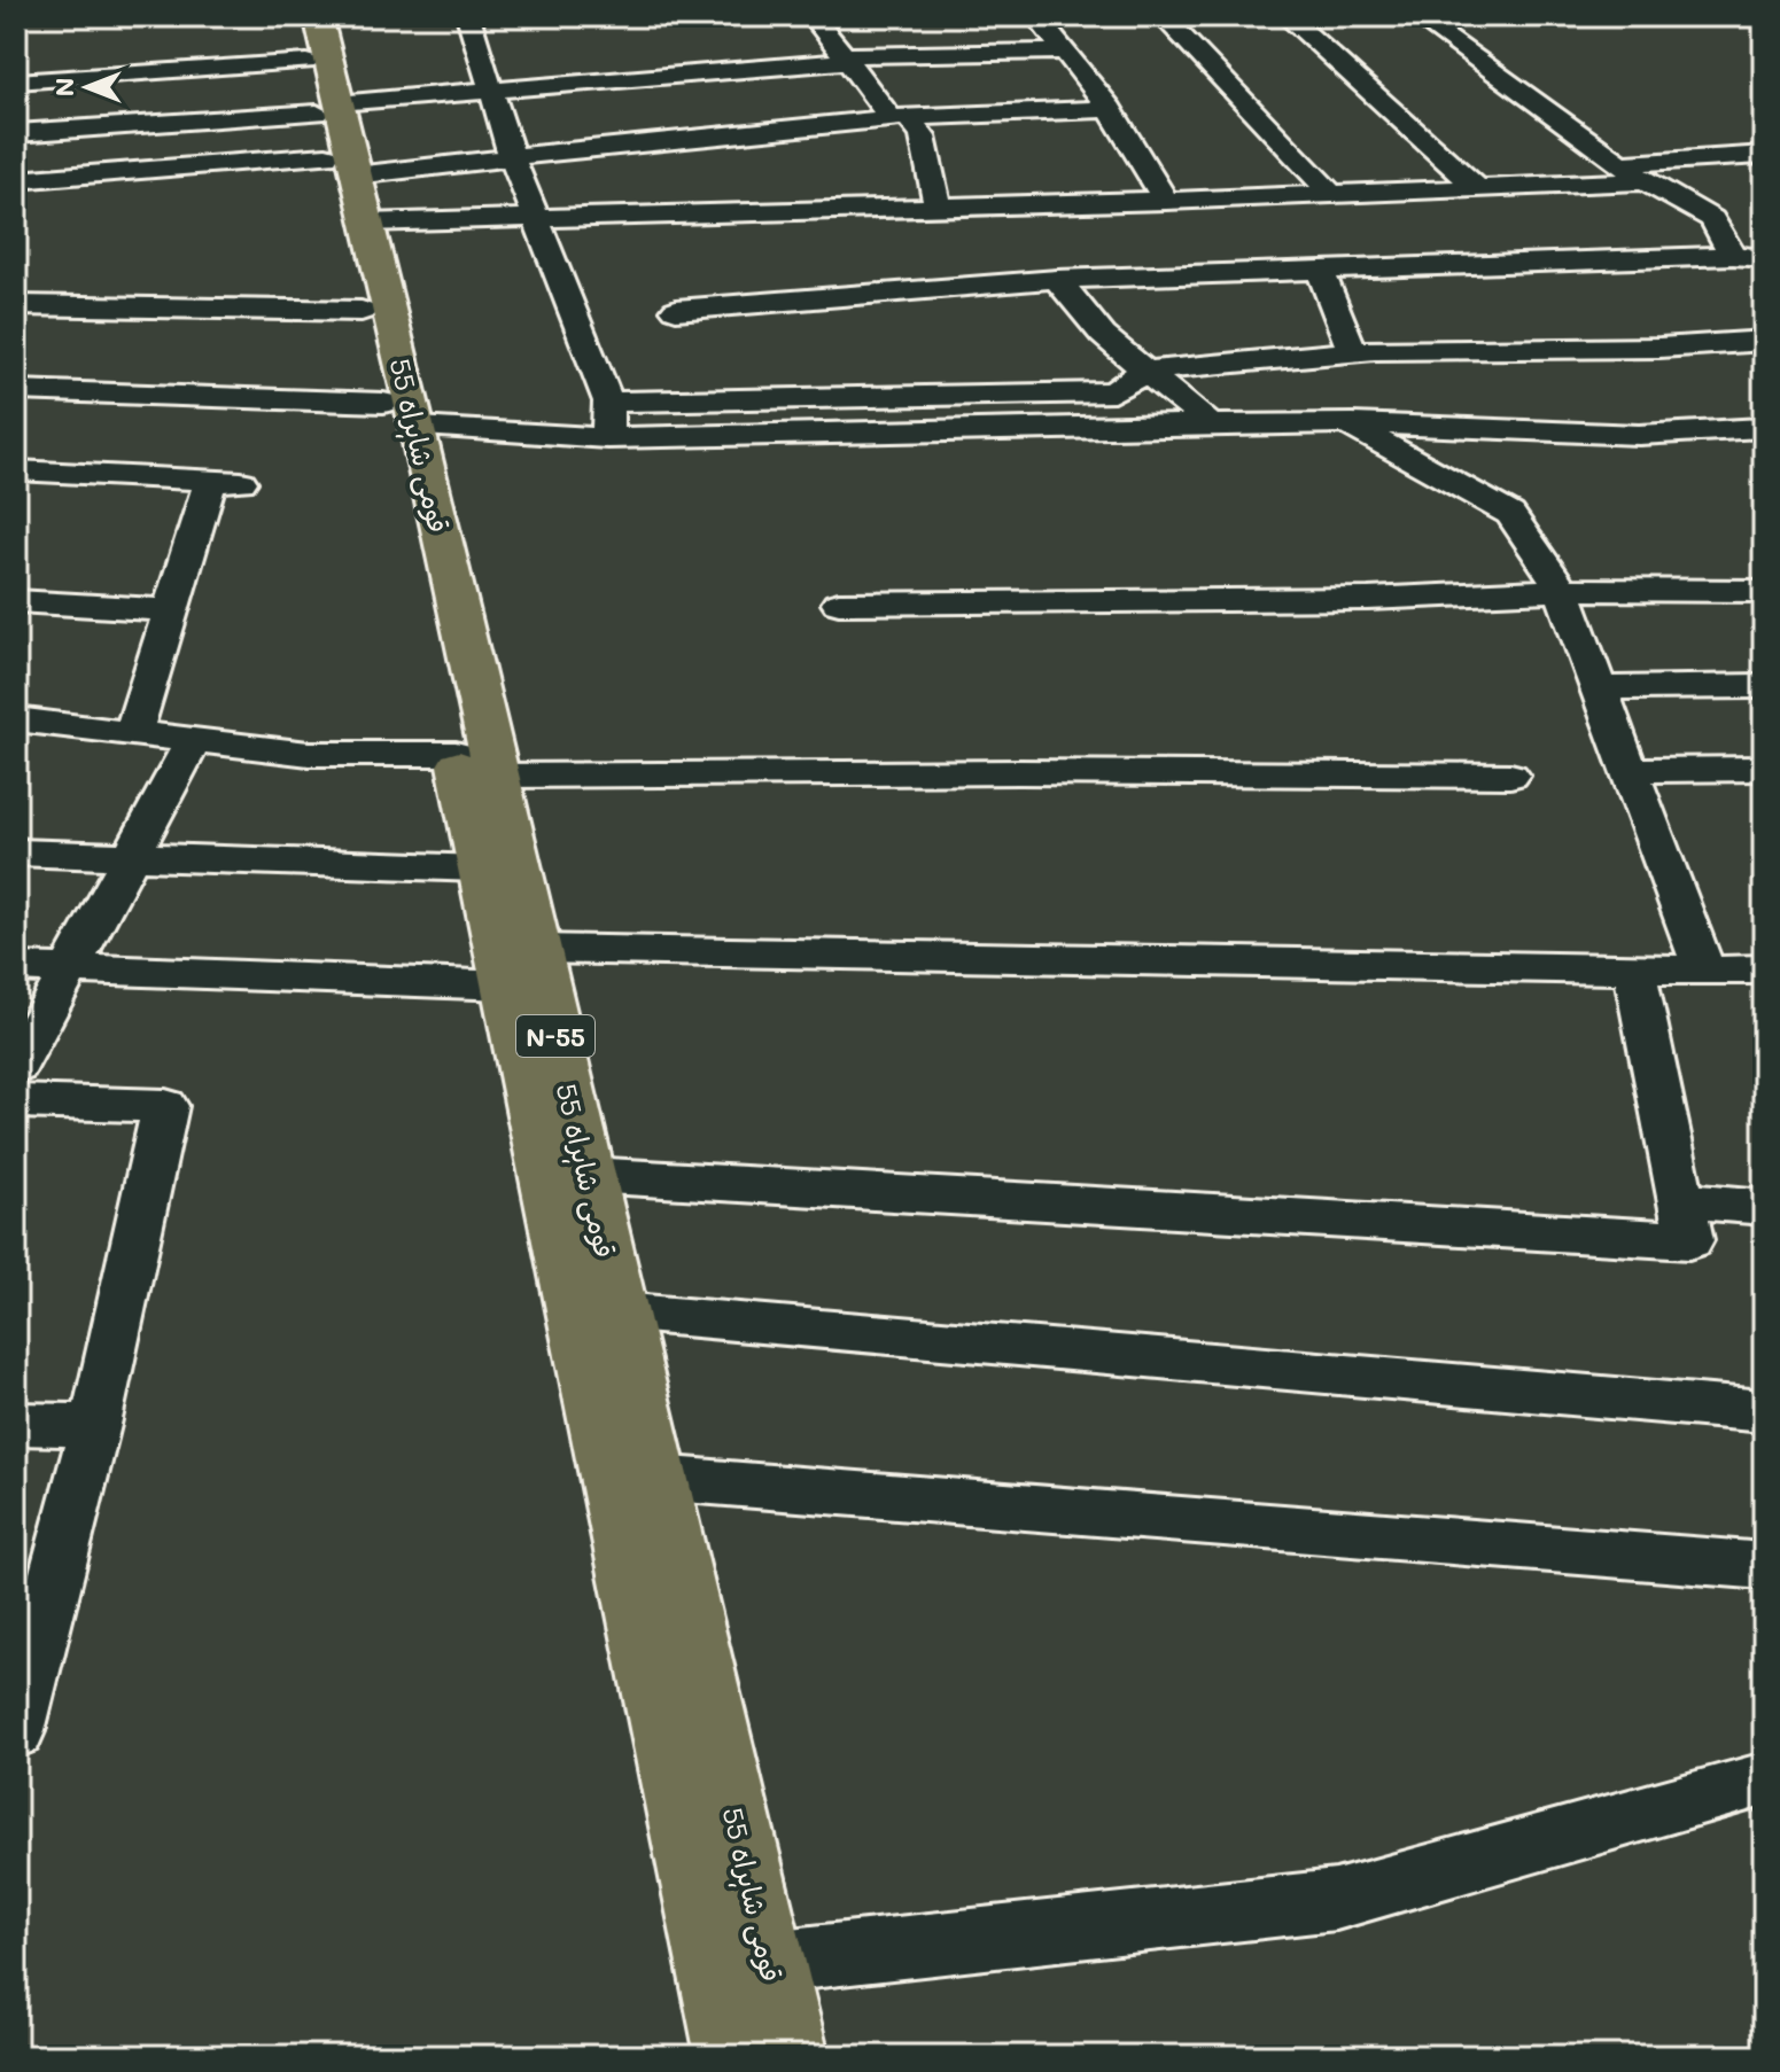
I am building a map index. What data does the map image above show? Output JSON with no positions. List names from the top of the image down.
{
  "streets": {
    "highway": ["قومی شاہراہ 55", "N-55"]
  },
  "north": "left"
}
